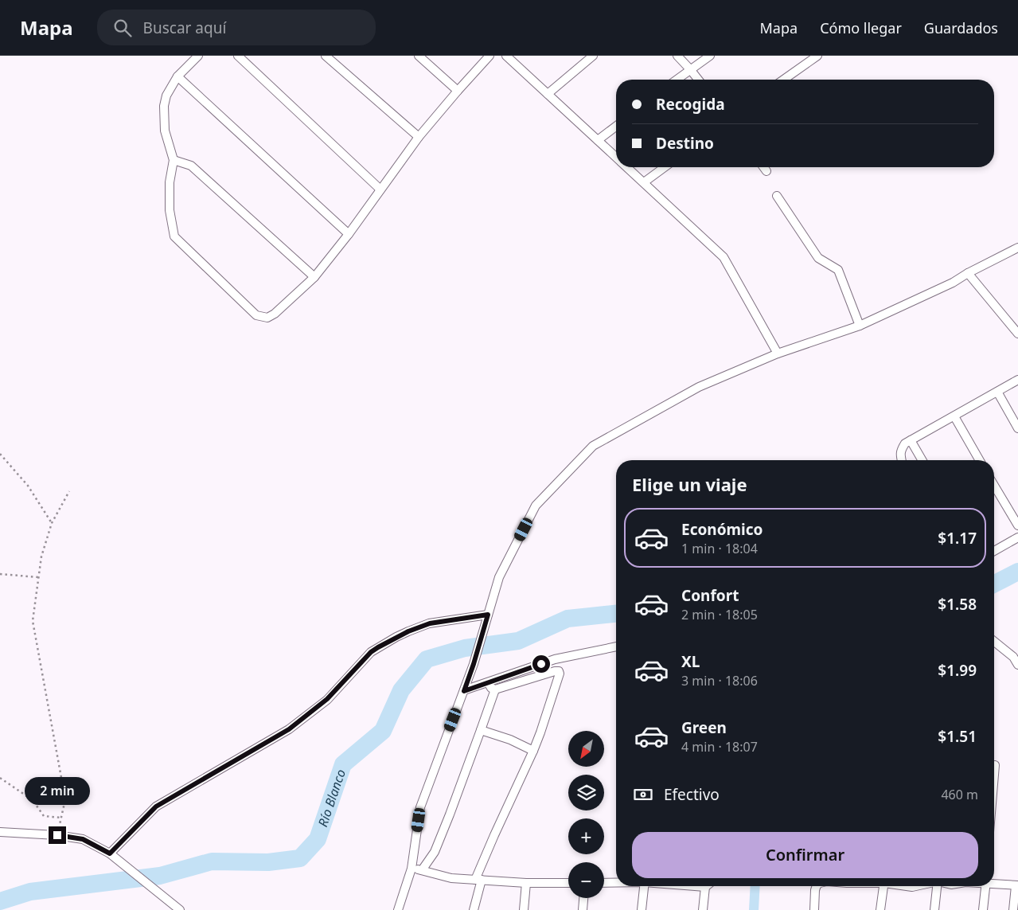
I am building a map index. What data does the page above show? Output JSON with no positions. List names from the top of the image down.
{
  "water": ["Río Blanco"],
  "north": "bottom left",
  "page": {
    "header": "Mapa",
    "search": "Buscar aquí",
    "nav": ["Mapa", "Cómo llegar", "Guardados"],
    "banner": ["Recogida", "Destino"],
    "heading": "Elige un viaje",
    "list": [
      {
        "name": "Económico",
        "note": "1 min · 18:04",
        "value": "$1.17"
      },
      {
        "name": "Confort",
        "note": "2 min · 18:05",
        "value": "$1.58"
      },
      {
        "name": "XL",
        "note": "3 min · 18:06",
        "value": "$1.99"
      },
      {
        "name": "Green",
        "note": "4 min · 18:07",
        "value": "$1.51"
      }
    ],
    "map_buttons": ["+", "−"],
    "pay": ["Efectivo", "460 m"],
    "bubble": "2 min",
    "buttons": "Confirmar"
  }
}
